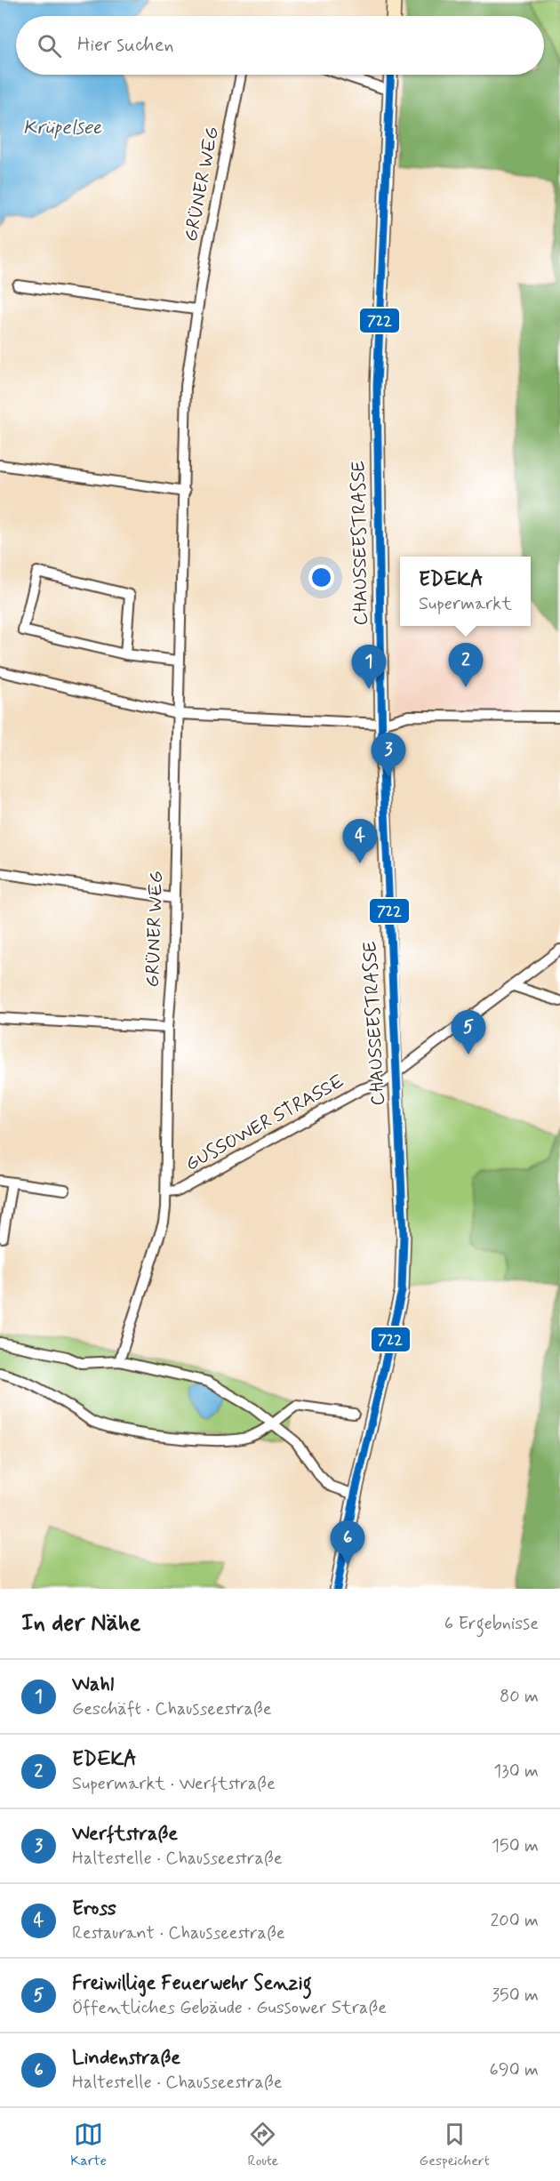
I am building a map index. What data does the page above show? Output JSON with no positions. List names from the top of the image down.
{
  "streets": {
    "main road": ["CHAUSSEESTRASSE"],
    "street": ["GRÜNER WEG", "GUSSOWER STRASSE"]
  },
  "crossings": [
    ["GRÜNER WEG", "GUSSOWER STRASSE"],
    ["CHAUSSEESTRASSE", "GUSSOWER STRASSE"]
  ],
  "water": ["Krüpelsee"],
  "lines": ["transit line 722"],
  "page": {
    "search": "Hier suchen",
    "popup": ["EDEKA", "Supermarkt"],
    "pins": [
      "2",
      "1",
      "3",
      "4",
      "5",
      "6"
    ],
    "heading": ["In der Nähe", "6 Ergebnisse"],
    "list": [
      {
        "mark": "1",
        "name": "Wahl",
        "note": "Geschäft · Chausseestraße",
        "value": "80 m"
      },
      {
        "mark": "2",
        "name": "EDEKA",
        "note": "Supermarkt · Werftstraße",
        "value": "130 m"
      },
      {
        "mark": "3",
        "name": "Werftstraße",
        "note": "Haltestelle · Chausseestraße",
        "value": "150 m"
      },
      {
        "mark": "4",
        "name": "Eross",
        "note": "Restaurant · Chausseestraße",
        "value": "200 m"
      },
      {
        "mark": "5",
        "name": "Freiwillige Feuerwehr Senzig",
        "note": "Öffentliches Gebäude · Gussower Straße",
        "value": "350 m"
      },
      {
        "mark": "6",
        "name": "Lindenstraße",
        "note": "Haltestelle · Chausseestraße",
        "value": "690 m"
      }
    ],
    "nav": ["Karte", "Route", "Gespeichert"]
  }
}
